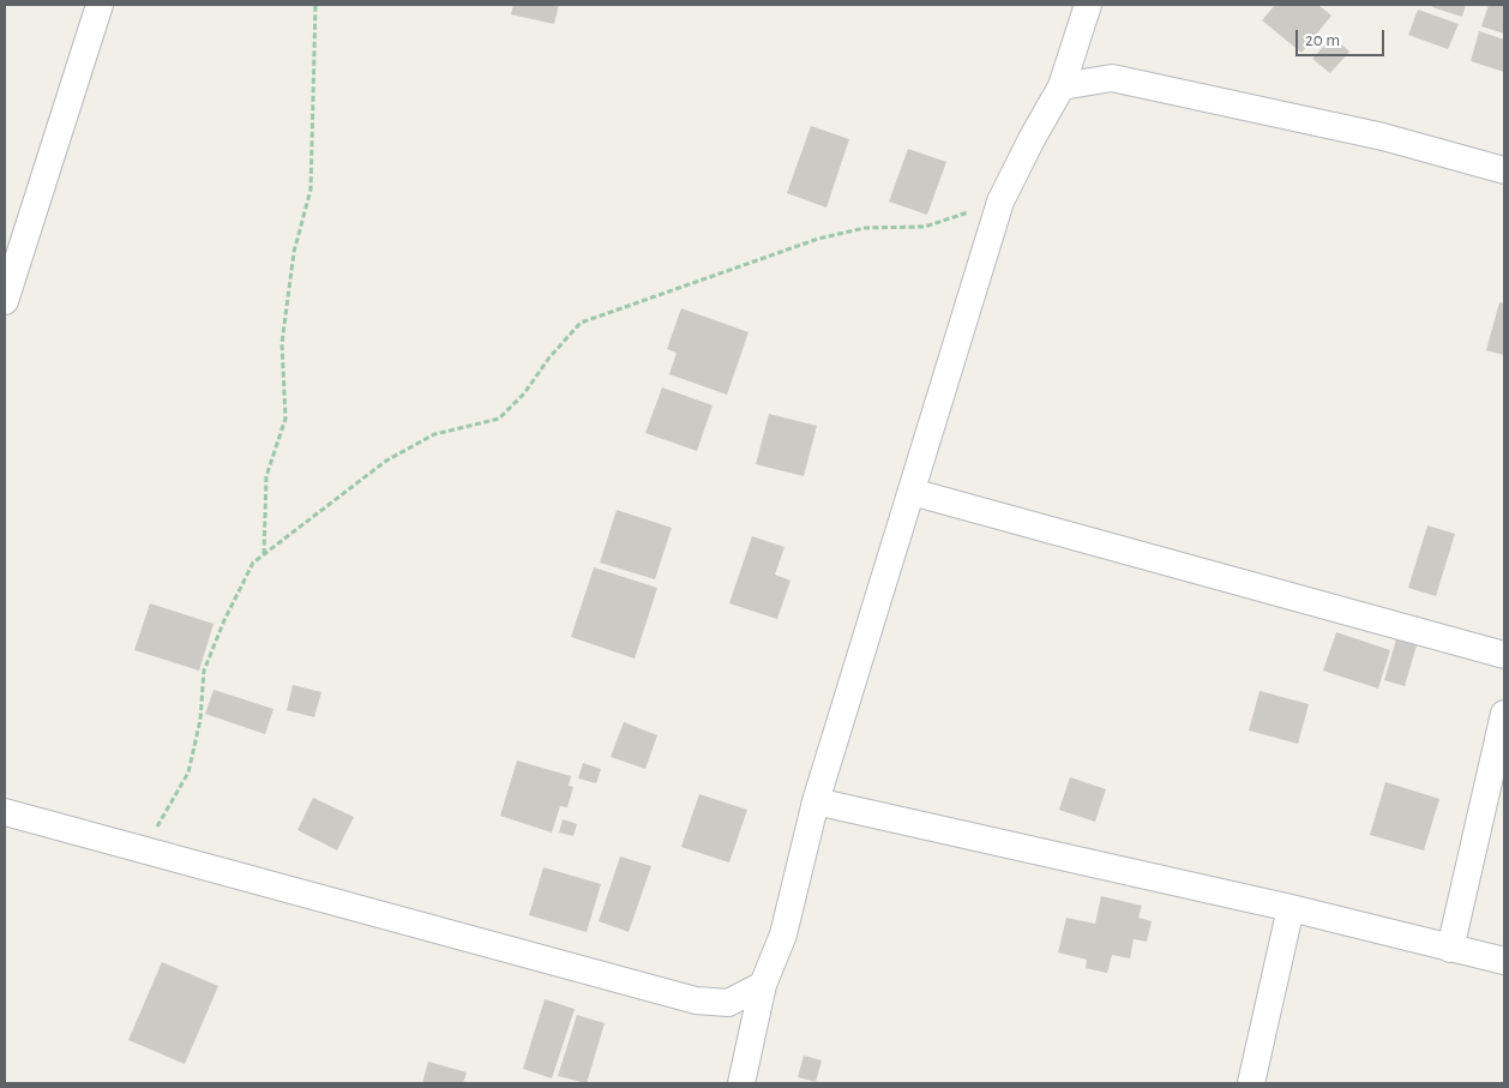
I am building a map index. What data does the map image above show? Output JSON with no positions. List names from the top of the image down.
{
  "scale_bar": "20 m"
}
